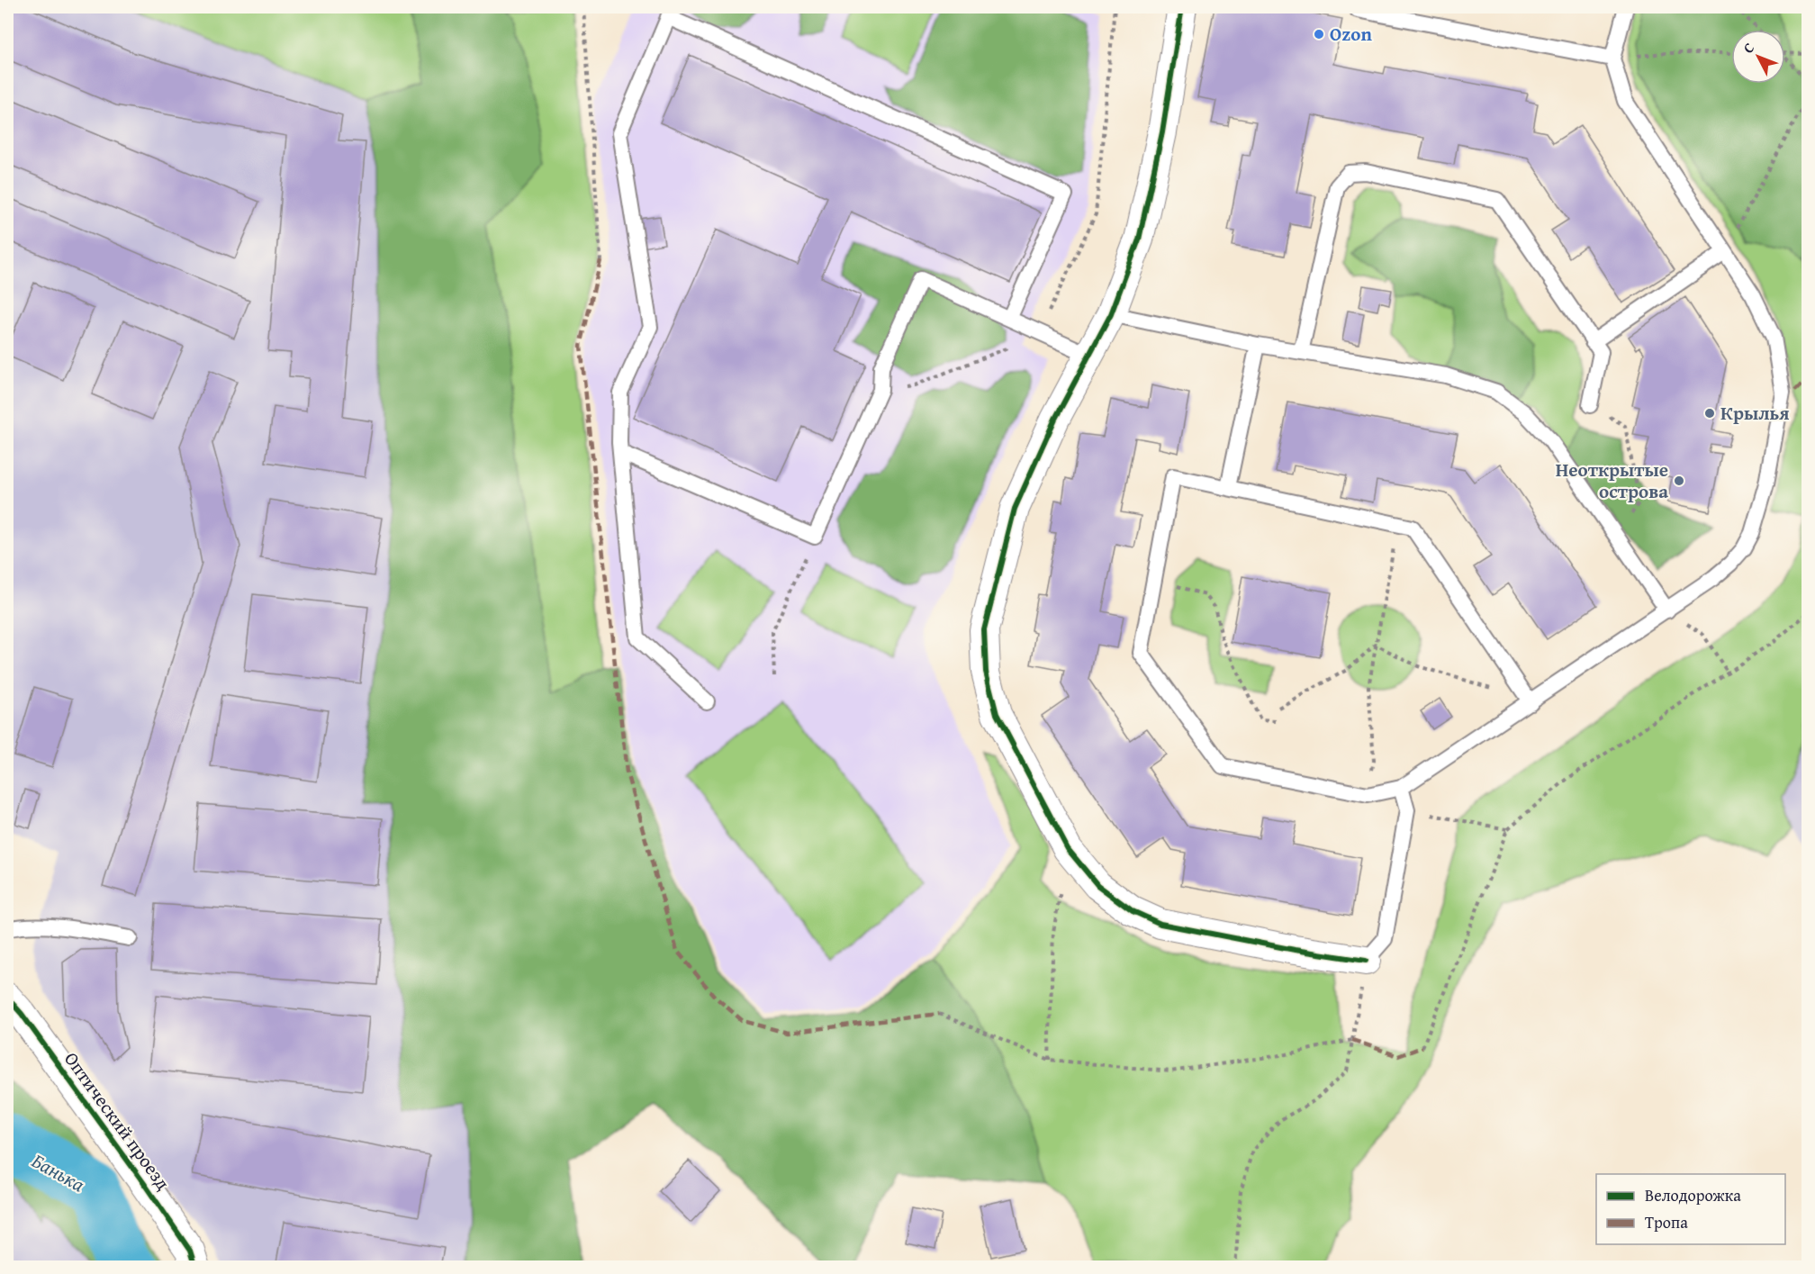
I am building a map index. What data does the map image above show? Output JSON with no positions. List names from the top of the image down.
{
  "streets": {
    "street": ["Оптический проезд"]
  },
  "water": ["Банька"],
  "places": ["Ozon", "Крылья", "Неоткрытые острова"],
  "legend": ["Велодорожка", "Тропа"],
  "north": "top left"
}
